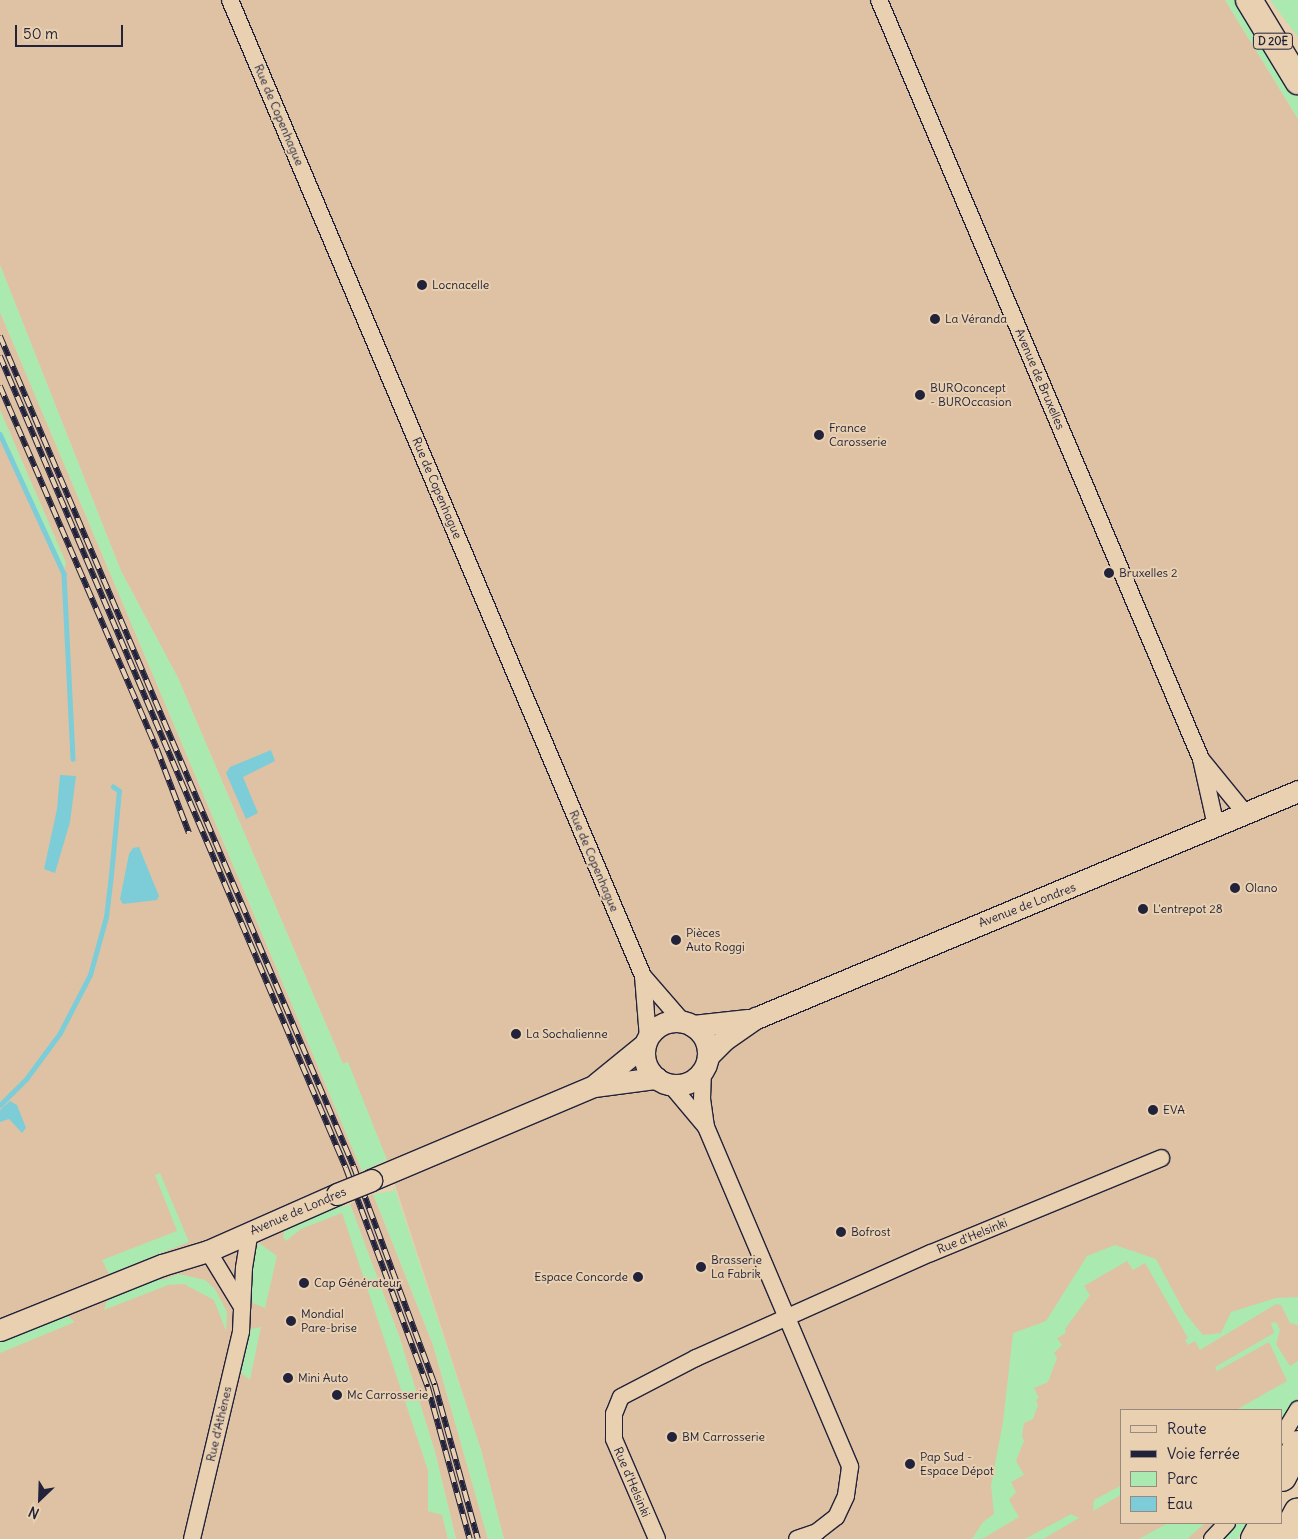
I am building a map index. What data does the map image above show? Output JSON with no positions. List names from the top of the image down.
{
  "streets": {
    "main road": ["D 20E"],
    "street": [
      "Rue de Copenhague",
      "Avenue de Bruxelles",
      "Avenue de Londres",
      "Rue d'Helsinki",
      "Rue d'Athènes"
    ]
  },
  "crossings": [
    ["Rue de Copenhague", "Avenue de Londres"],
    ["Avenue de Bruxelles", "Avenue de Londres"],
    ["Avenue de Londres", "Rue d'Athènes"]
  ],
  "places": [
    "Locnacelle",
    "La Véranda",
    "BUROconcept - BUROccasion",
    "France Carosserie",
    "Bruxelles 2",
    "Olano",
    "L'entrepot 28",
    "Pièces Auto Roggi",
    "La Sochalienne",
    "EVA",
    "Bofrost",
    "Brasserie La Fabrik",
    "Espace Concorde",
    "Cap Générateur",
    "Mondial Pare-brise",
    "Mini Auto",
    "Mc Carrosserie",
    "BM Carrosserie",
    "Pap Sud - Espace Dépot"
  ],
  "legend": [
    "Route",
    "Voie ferrée",
    "Parc",
    "Eau"
  ],
  "scale_bar": "50 m",
  "north": "bottom left"
}
